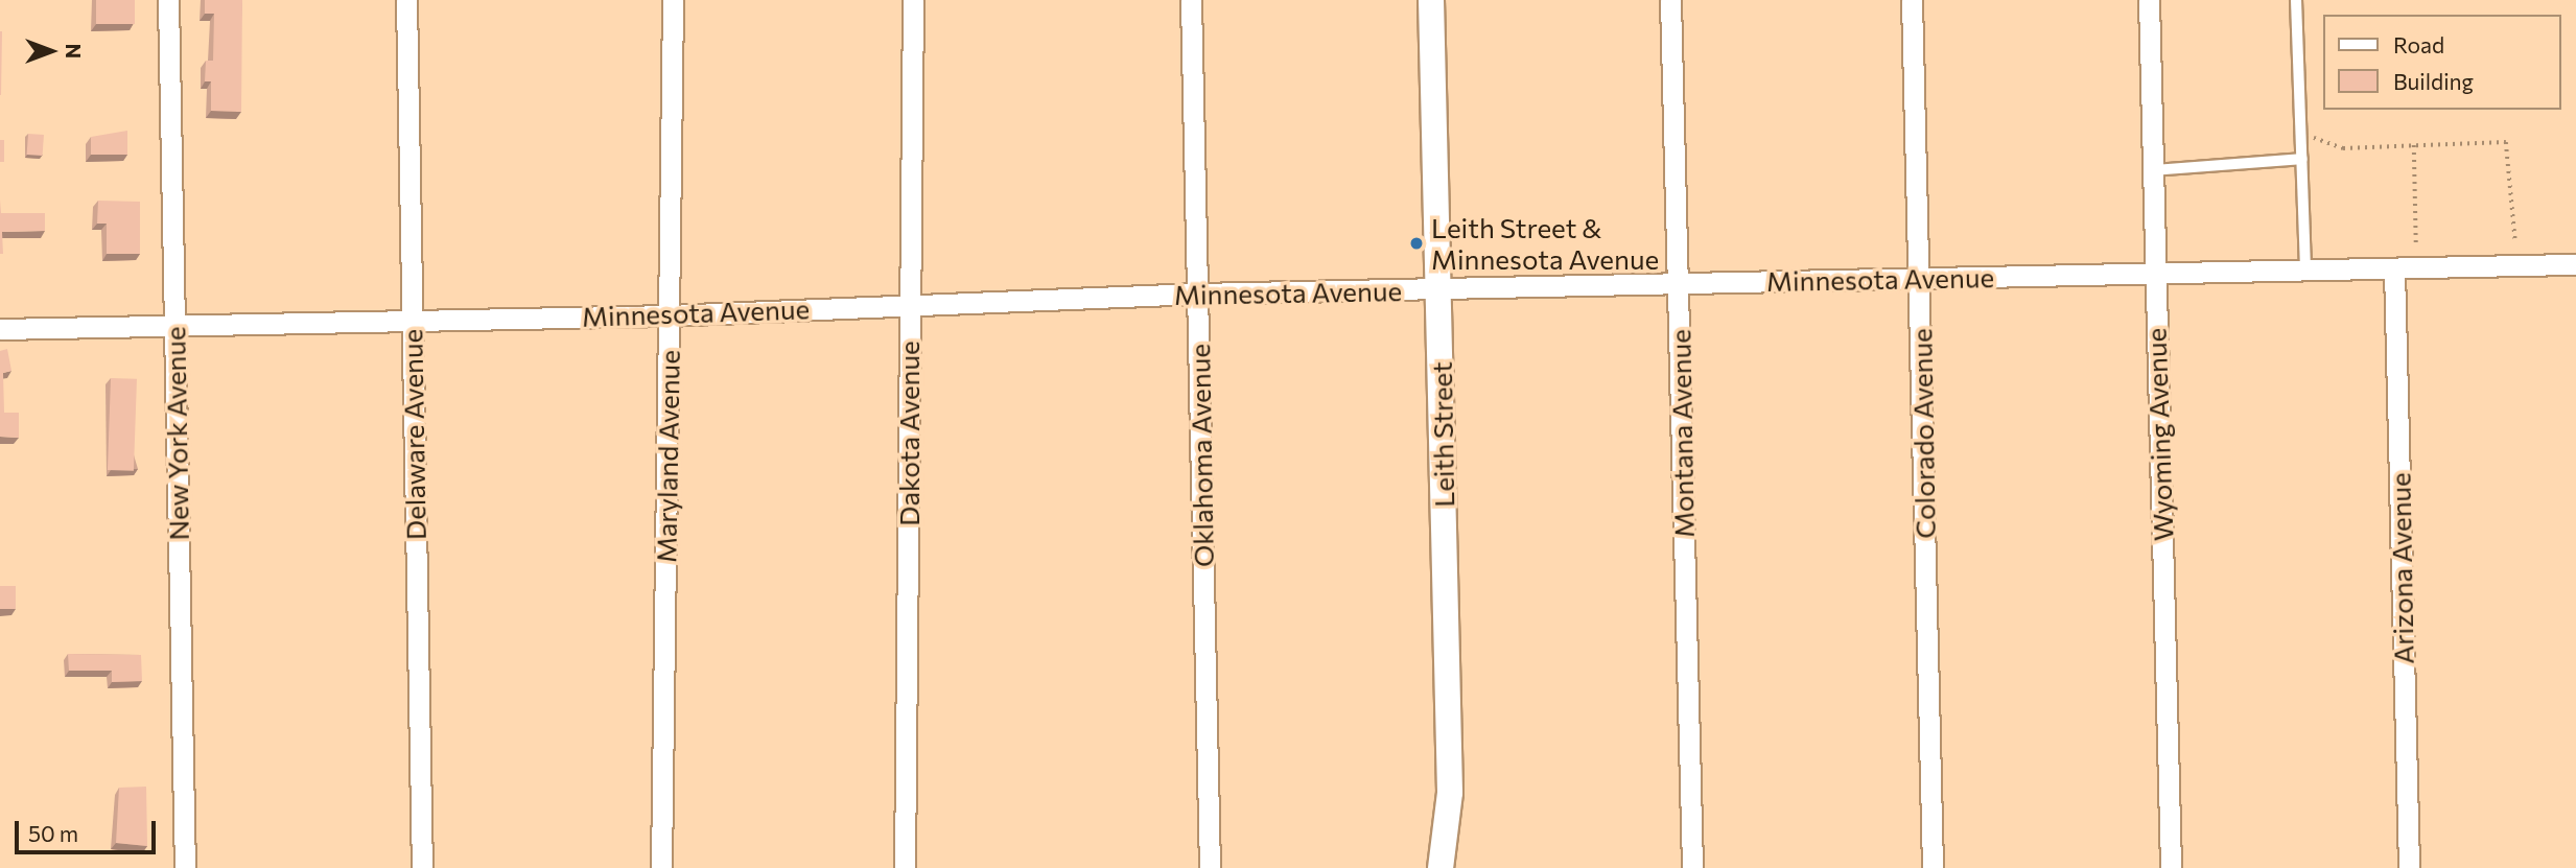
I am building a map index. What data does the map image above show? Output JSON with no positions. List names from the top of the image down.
{
  "streets": {
    "street": [
      "Minnesota Avenue",
      "New York Avenue",
      "Dakota Avenue",
      "Montana Avenue",
      "Colorado Avenue",
      "Delaware Avenue",
      "Leith Street",
      "Wyoming Avenue",
      "Oklahoma Avenue",
      "Maryland Avenue",
      "Arizona Avenue"
    ]
  },
  "crossings": [
    ["Minnesota Avenue", "New York Avenue"],
    ["Minnesota Avenue", "Dakota Avenue"],
    ["Minnesota Avenue", "Montana Avenue"],
    ["Minnesota Avenue", "Colorado Avenue"],
    ["Minnesota Avenue", "Delaware Avenue"],
    ["Minnesota Avenue", "Leith Street"],
    ["Minnesota Avenue", "Wyoming Avenue"],
    ["Minnesota Avenue", "Oklahoma Avenue"],
    ["Minnesota Avenue", "Maryland Avenue"],
    ["Minnesota Avenue", "Arizona Avenue"]
  ],
  "places": ["Leith Street & Minnesota Avenue"],
  "legend": ["Road", "Building"],
  "scale_bar": "50 m",
  "north": "right"
}
